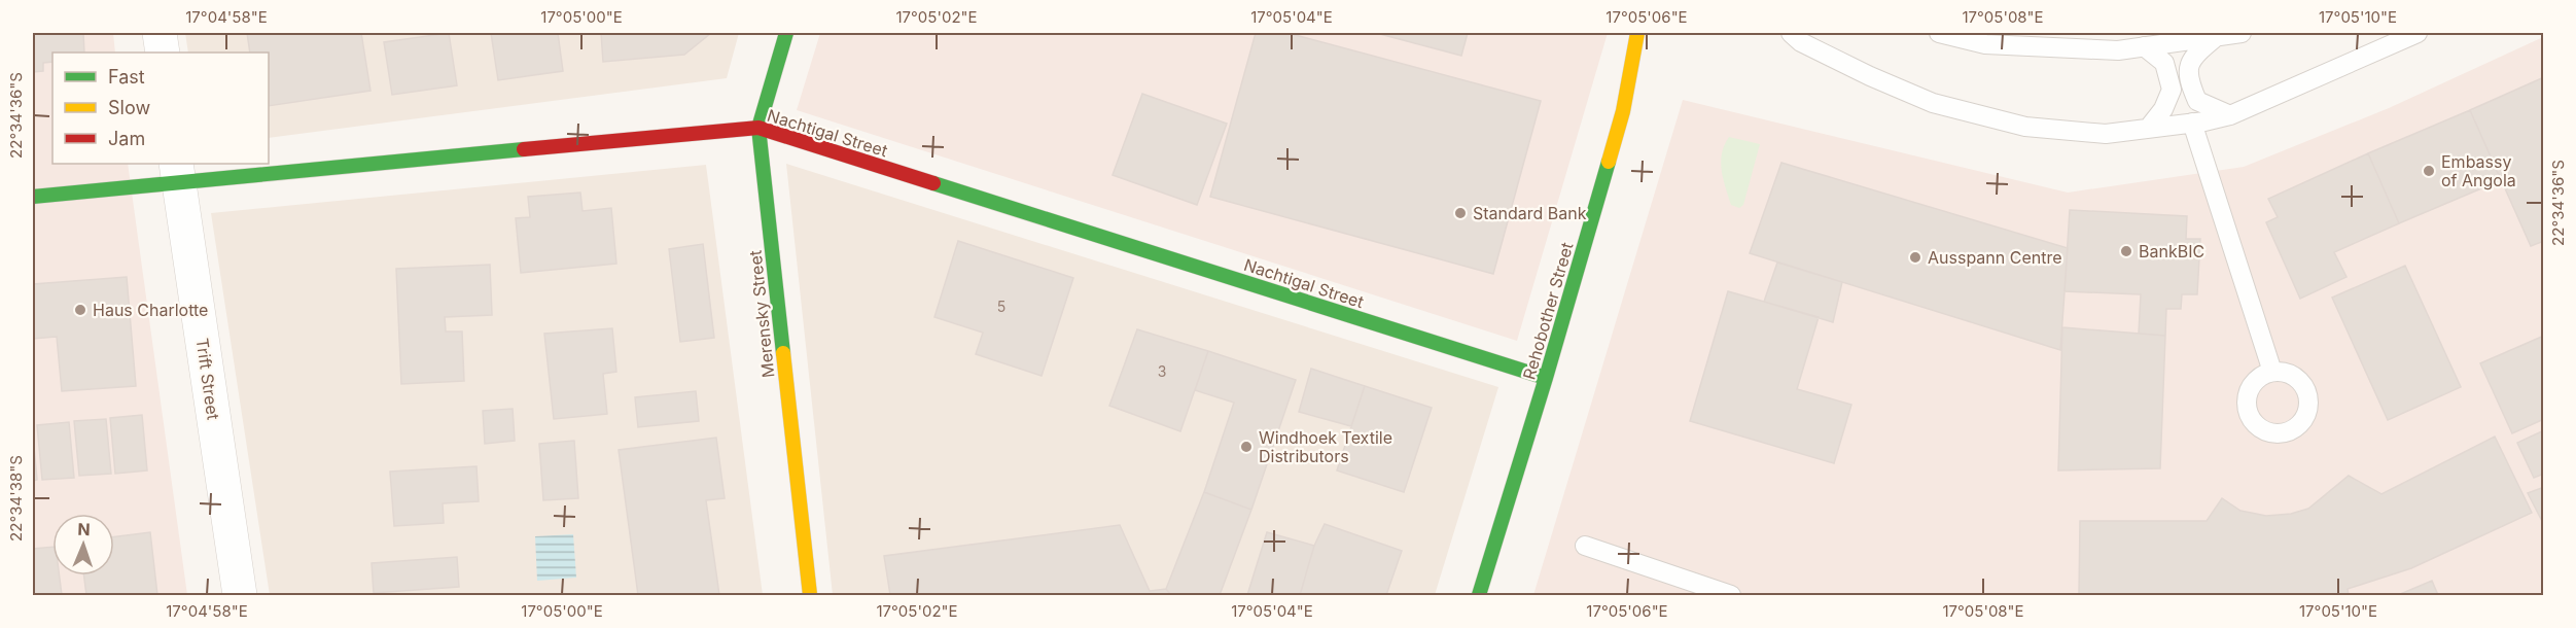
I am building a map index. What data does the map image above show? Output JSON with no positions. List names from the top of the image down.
{
  "streets": {
    "street": [
      "Nachtigal Street",
      "Rehobother Street",
      "Merensky Street",
      "Trift Street"
    ]
  },
  "crossings": [
    ["Nachtigal Street", "Rehobother Street"],
    ["Nachtigal Street", "Merensky Street"],
    ["Nachtigal Street", "Trift Street"]
  ],
  "places": [
    "Embassy of Angola",
    "Standard Bank",
    "BankBIC",
    "Ausspann Centre",
    "Haus Charlotte",
    "Windhoek Textile Distributors"
  ],
  "house_numbers": ["5", "3"],
  "legend": ["Fast", "Slow", "Jam"],
  "north": "top",
  "coordinates": [
    "17°04'58\"E",
    "17°05'00\"E",
    "17°05'02\"E",
    "17°05'04\"E",
    "17°05'06\"E",
    "17°05'08\"E",
    "17°05'10\"E",
    "22°34'36\"S",
    "22°34'38\"S"
  ]
}
